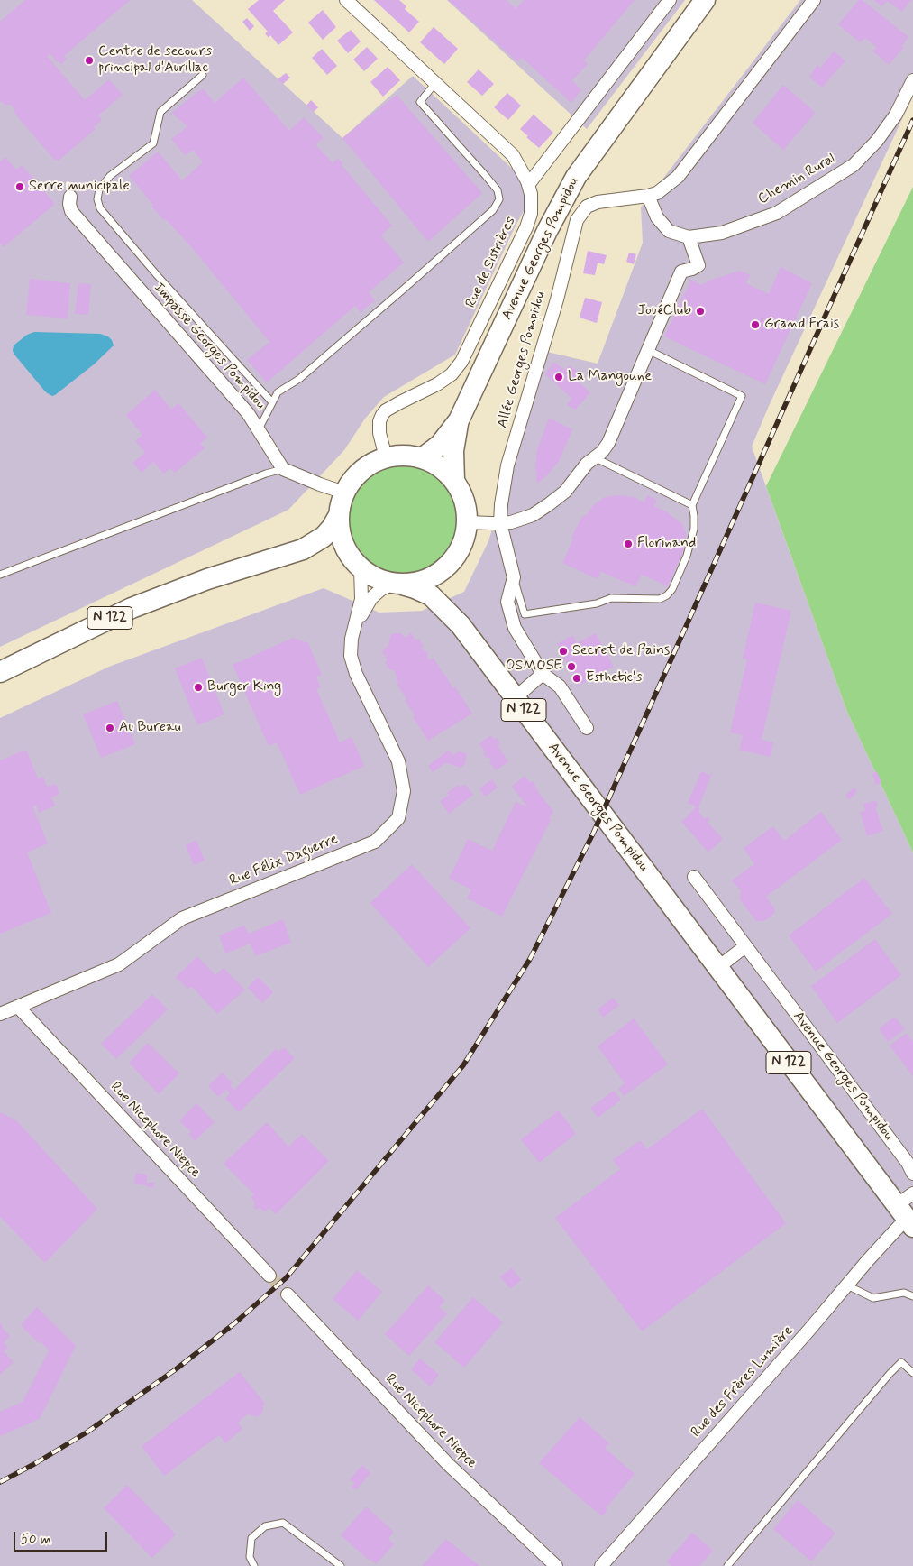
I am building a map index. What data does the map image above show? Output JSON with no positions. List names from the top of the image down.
{
  "streets": {
    "main road": ["Avenue Georges Pompidou", "N 122"],
    "street": [
      "Chemin Rural",
      "Rue de Sistrières",
      "Impasse Georges Pompidou",
      "Allée Georges Pompidou",
      "Rue Félix Daguerre",
      "Rue Nicephore Niepce",
      "Rue des Frères Lumière"
    ]
  },
  "crossings": [
    ["Chemin Rural", "Allée Georges Pompidou"],
    ["Avenue Georges Pompidou", "Rue de Sistrières"],
    ["Avenue Georges Pompidou", "N 122"],
    ["Avenue Georges Pompidou", "Rue Félix Daguerre"],
    ["Avenue Georges Pompidou", "Rue des Frères Lumière"],
    ["Rue de Sistrières", "N 122"],
    ["Rue de Sistrières", "Rue Félix Daguerre"],
    ["N 122", "Rue Félix Daguerre"],
    ["Rue Félix Daguerre", "Rue Nicephore Niepce"]
  ],
  "places": [
    "Centre de secours principal d'Aurillac",
    "Serre municipale",
    "JouéClub",
    "Grand Frais",
    "La Mangoune",
    "Florinand",
    "Secret de Pains",
    "OSMOSE",
    "Esthetic's",
    "Burger King",
    "Au Bureau"
  ],
  "scale_bar": "50 m"
}
